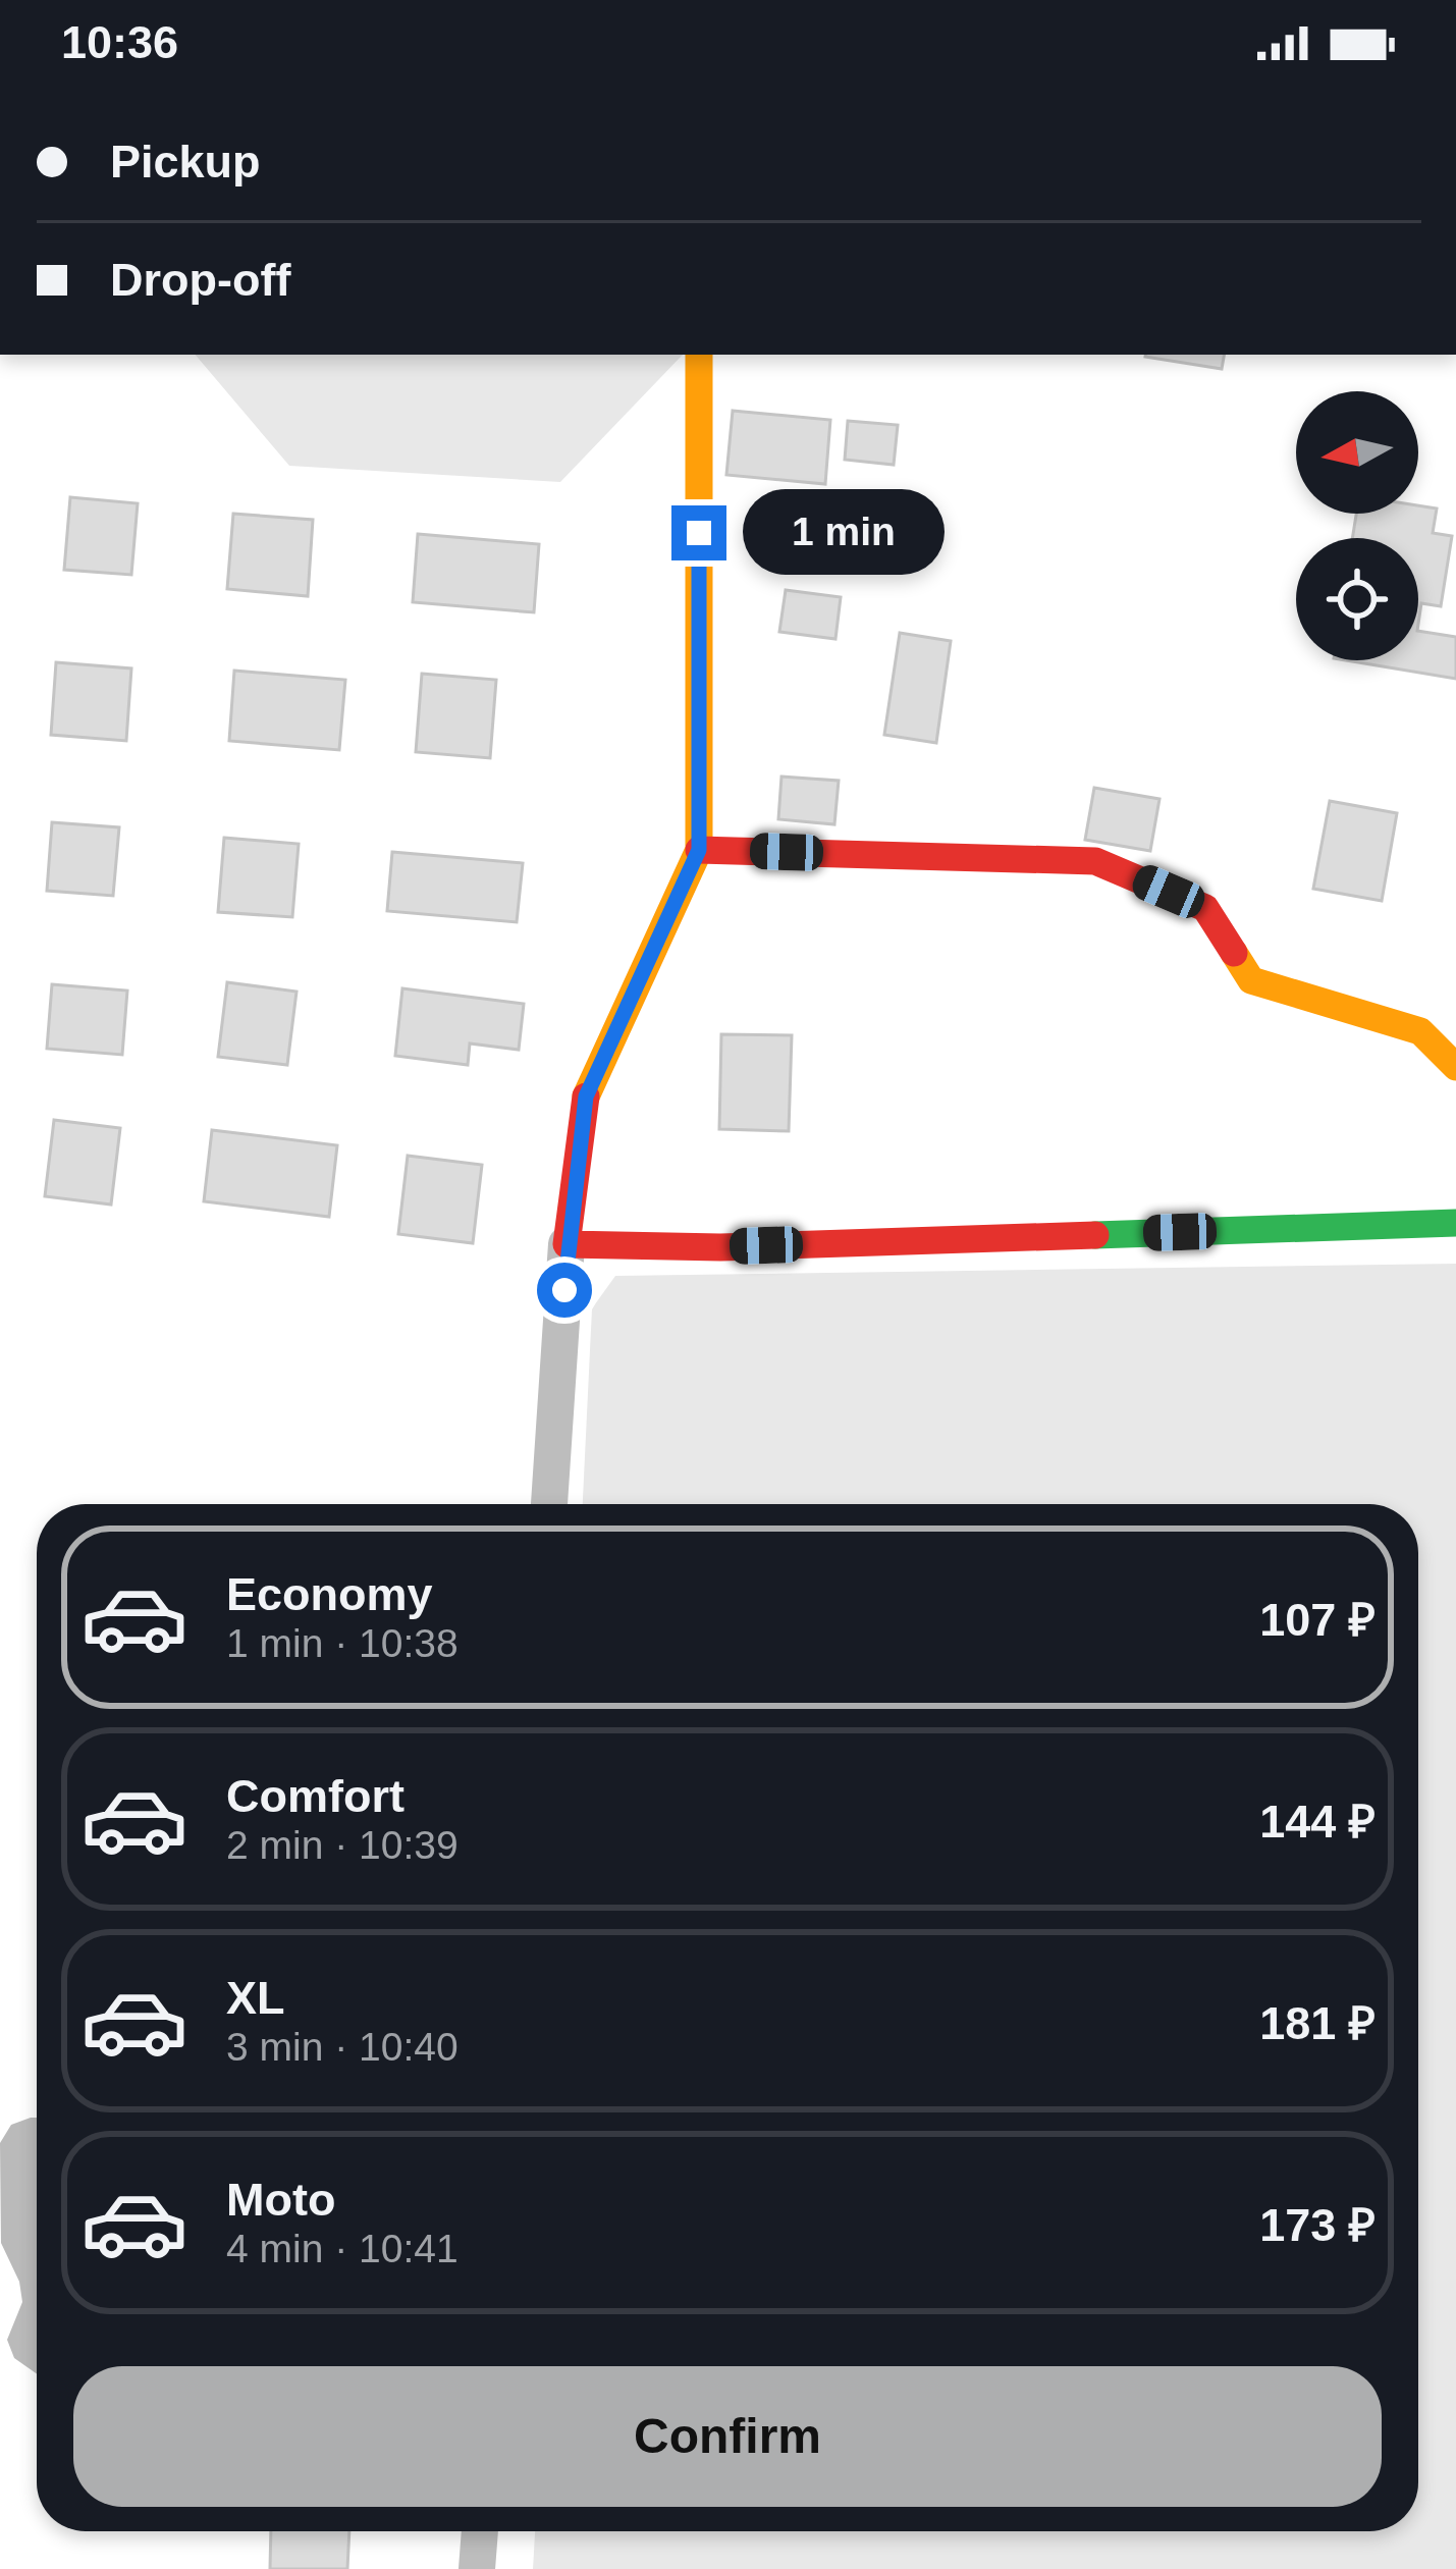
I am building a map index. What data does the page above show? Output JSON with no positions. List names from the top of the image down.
{
  "north": "left",
  "page": {
    "status": "10:36",
    "banner": ["Pickup", "Drop-off"],
    "bubble": "1 min",
    "list": [
      {
        "name": "Economy",
        "note": "1 min · 10:38",
        "value": "107 ₽"
      },
      {
        "name": "Comfort",
        "note": "2 min · 10:39",
        "value": "144 ₽"
      },
      {
        "name": "XL",
        "note": "3 min · 10:40",
        "value": "181 ₽"
      },
      {
        "name": "Moto",
        "note": "4 min · 10:41",
        "value": "173 ₽"
      }
    ],
    "buttons": "Confirm"
  }
}
